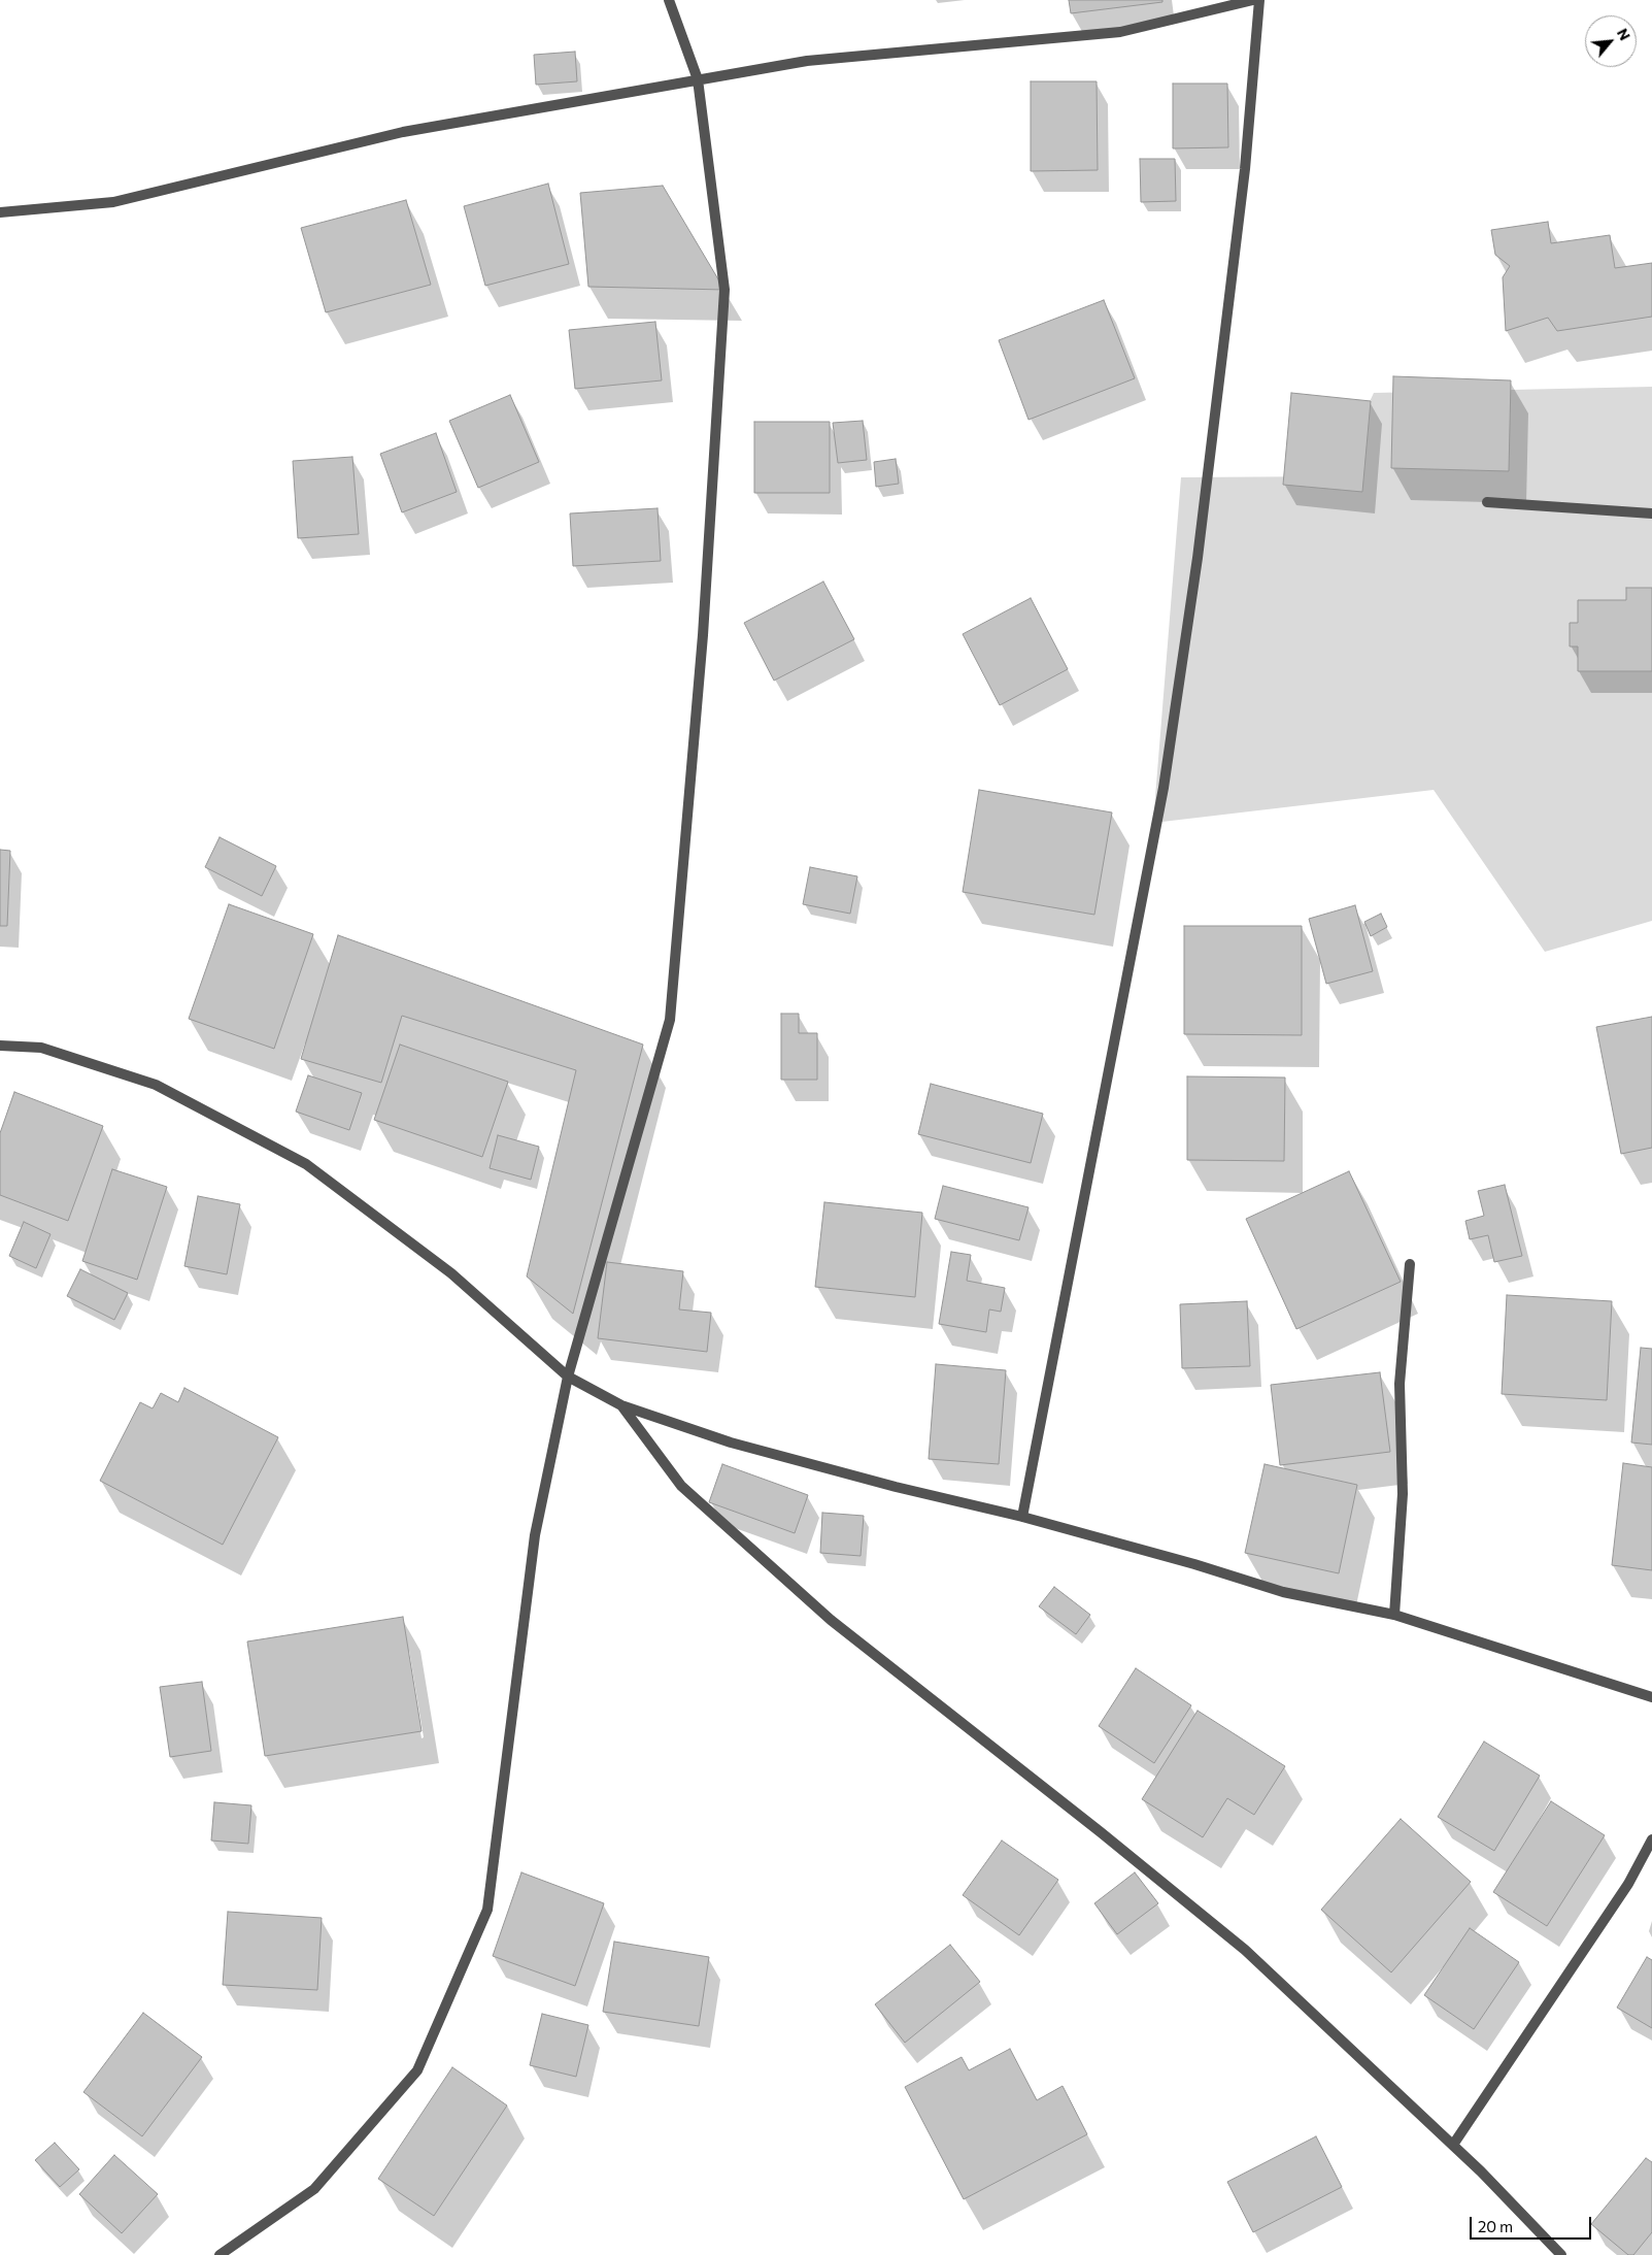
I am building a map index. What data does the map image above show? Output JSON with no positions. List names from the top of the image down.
{
  "scale_bar": "20 m",
  "north": "top right"
}
